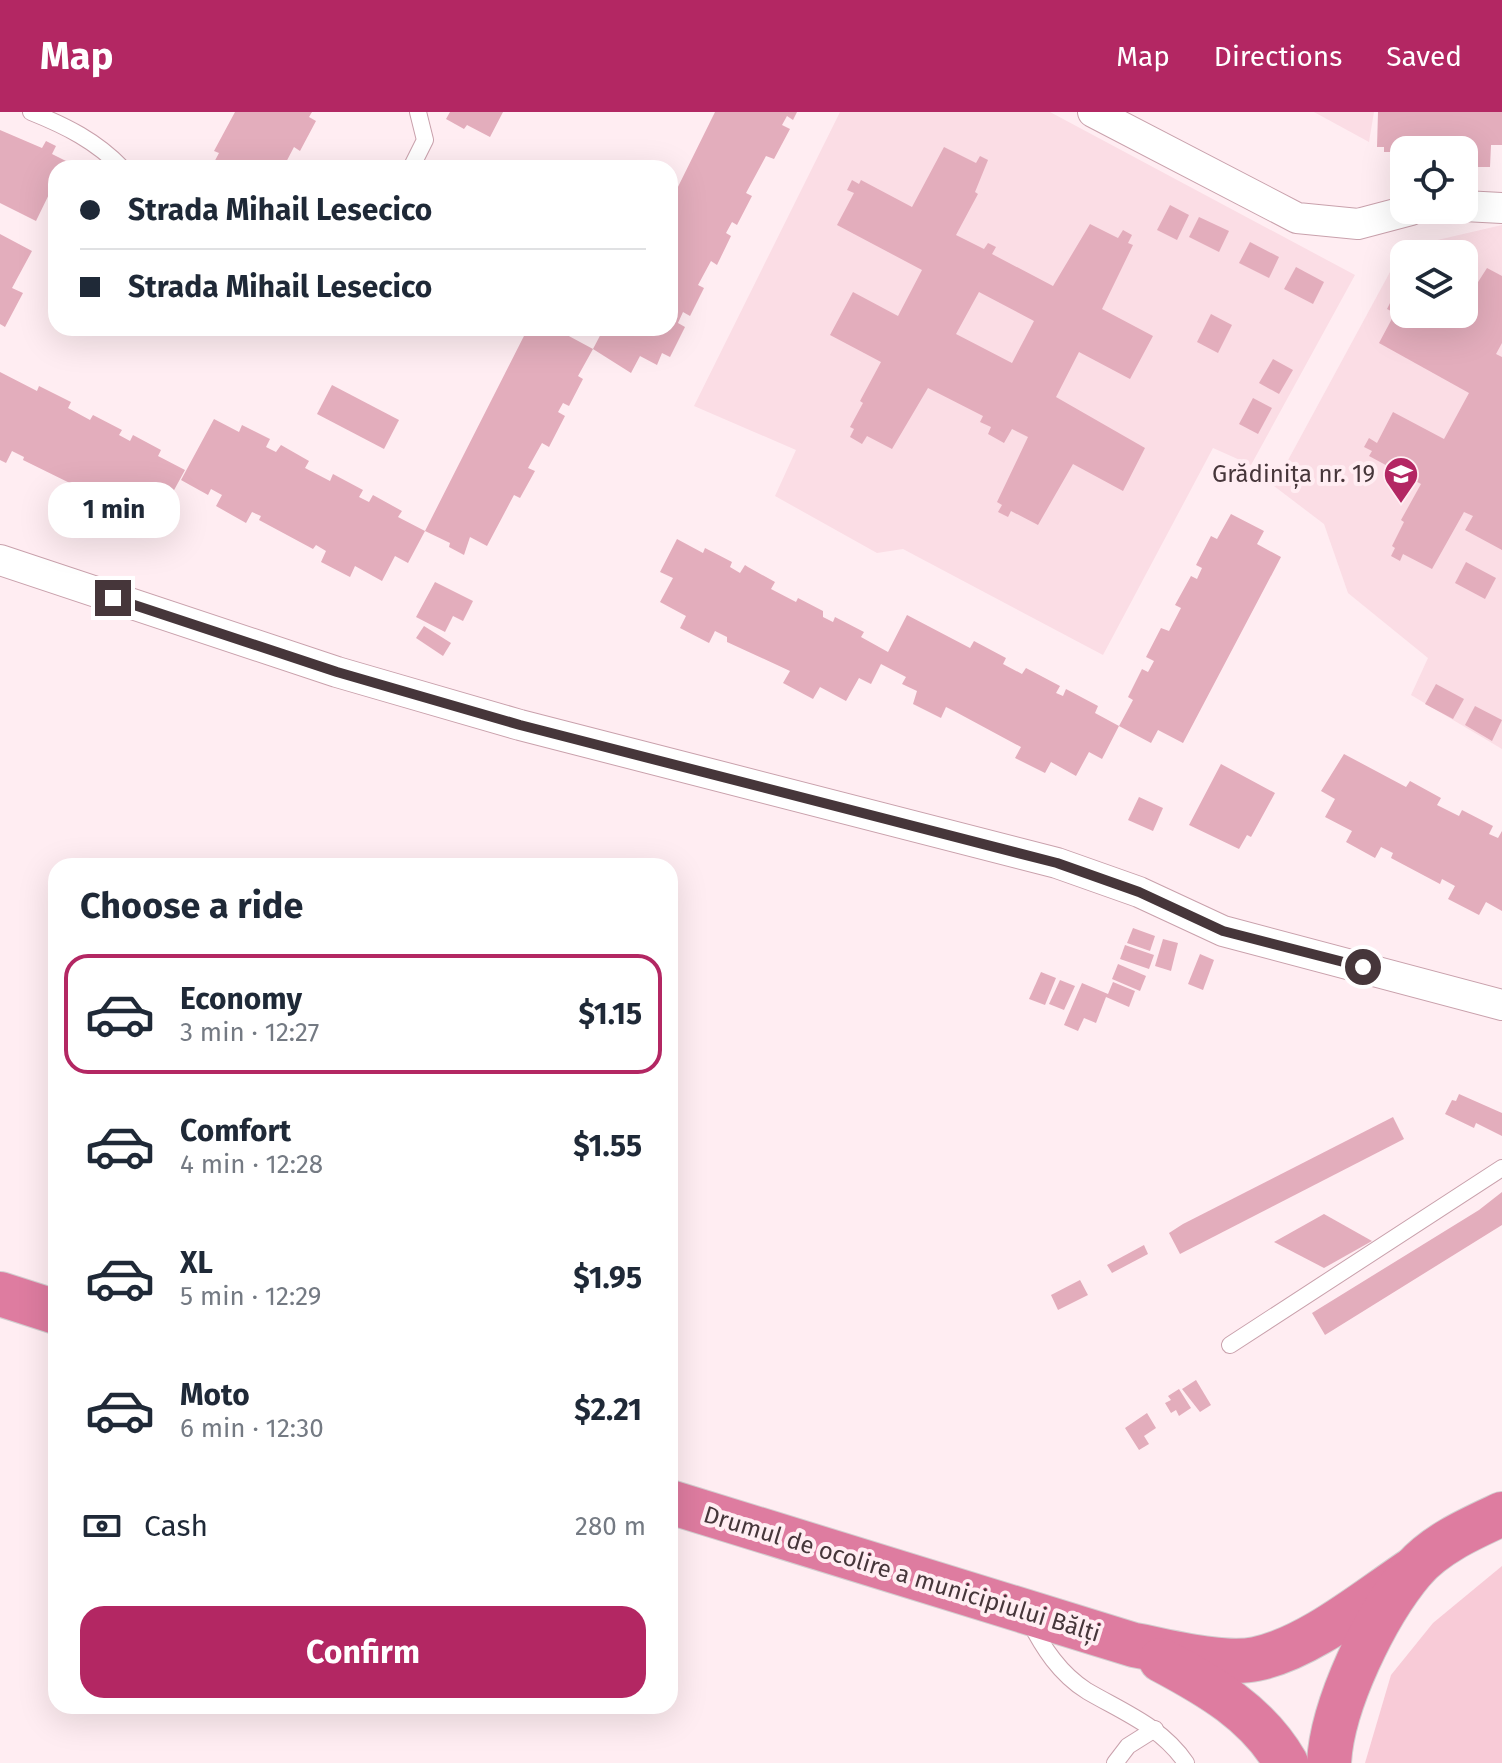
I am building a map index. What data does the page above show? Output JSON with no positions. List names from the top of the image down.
{
  "streets": {
    "highway": ["Drumul de ocolire a municipiului Bălți"]
  },
  "places": {
    "school or university": ["Grădinița nr. 19"]
  },
  "page": {
    "header": "Map",
    "nav": ["Map", "Directions", "Saved"],
    "banner": ["Strada Mihail Lesecico", "Strada Mihail Lesecico"],
    "bubble": "1 min",
    "heading": "Choose a ride",
    "list": [
      {
        "name": "Economy",
        "note": "3 min · 12:27",
        "value": "$1.15"
      },
      {
        "name": "Comfort",
        "note": "4 min · 12:28",
        "value": "$1.55"
      },
      {
        "name": "XL",
        "note": "5 min · 12:29",
        "value": "$1.95"
      },
      {
        "name": "Moto",
        "note": "6 min · 12:30",
        "value": "$2.21"
      }
    ],
    "pay": ["Cash", "280 m"],
    "buttons": "Confirm"
  }
}
